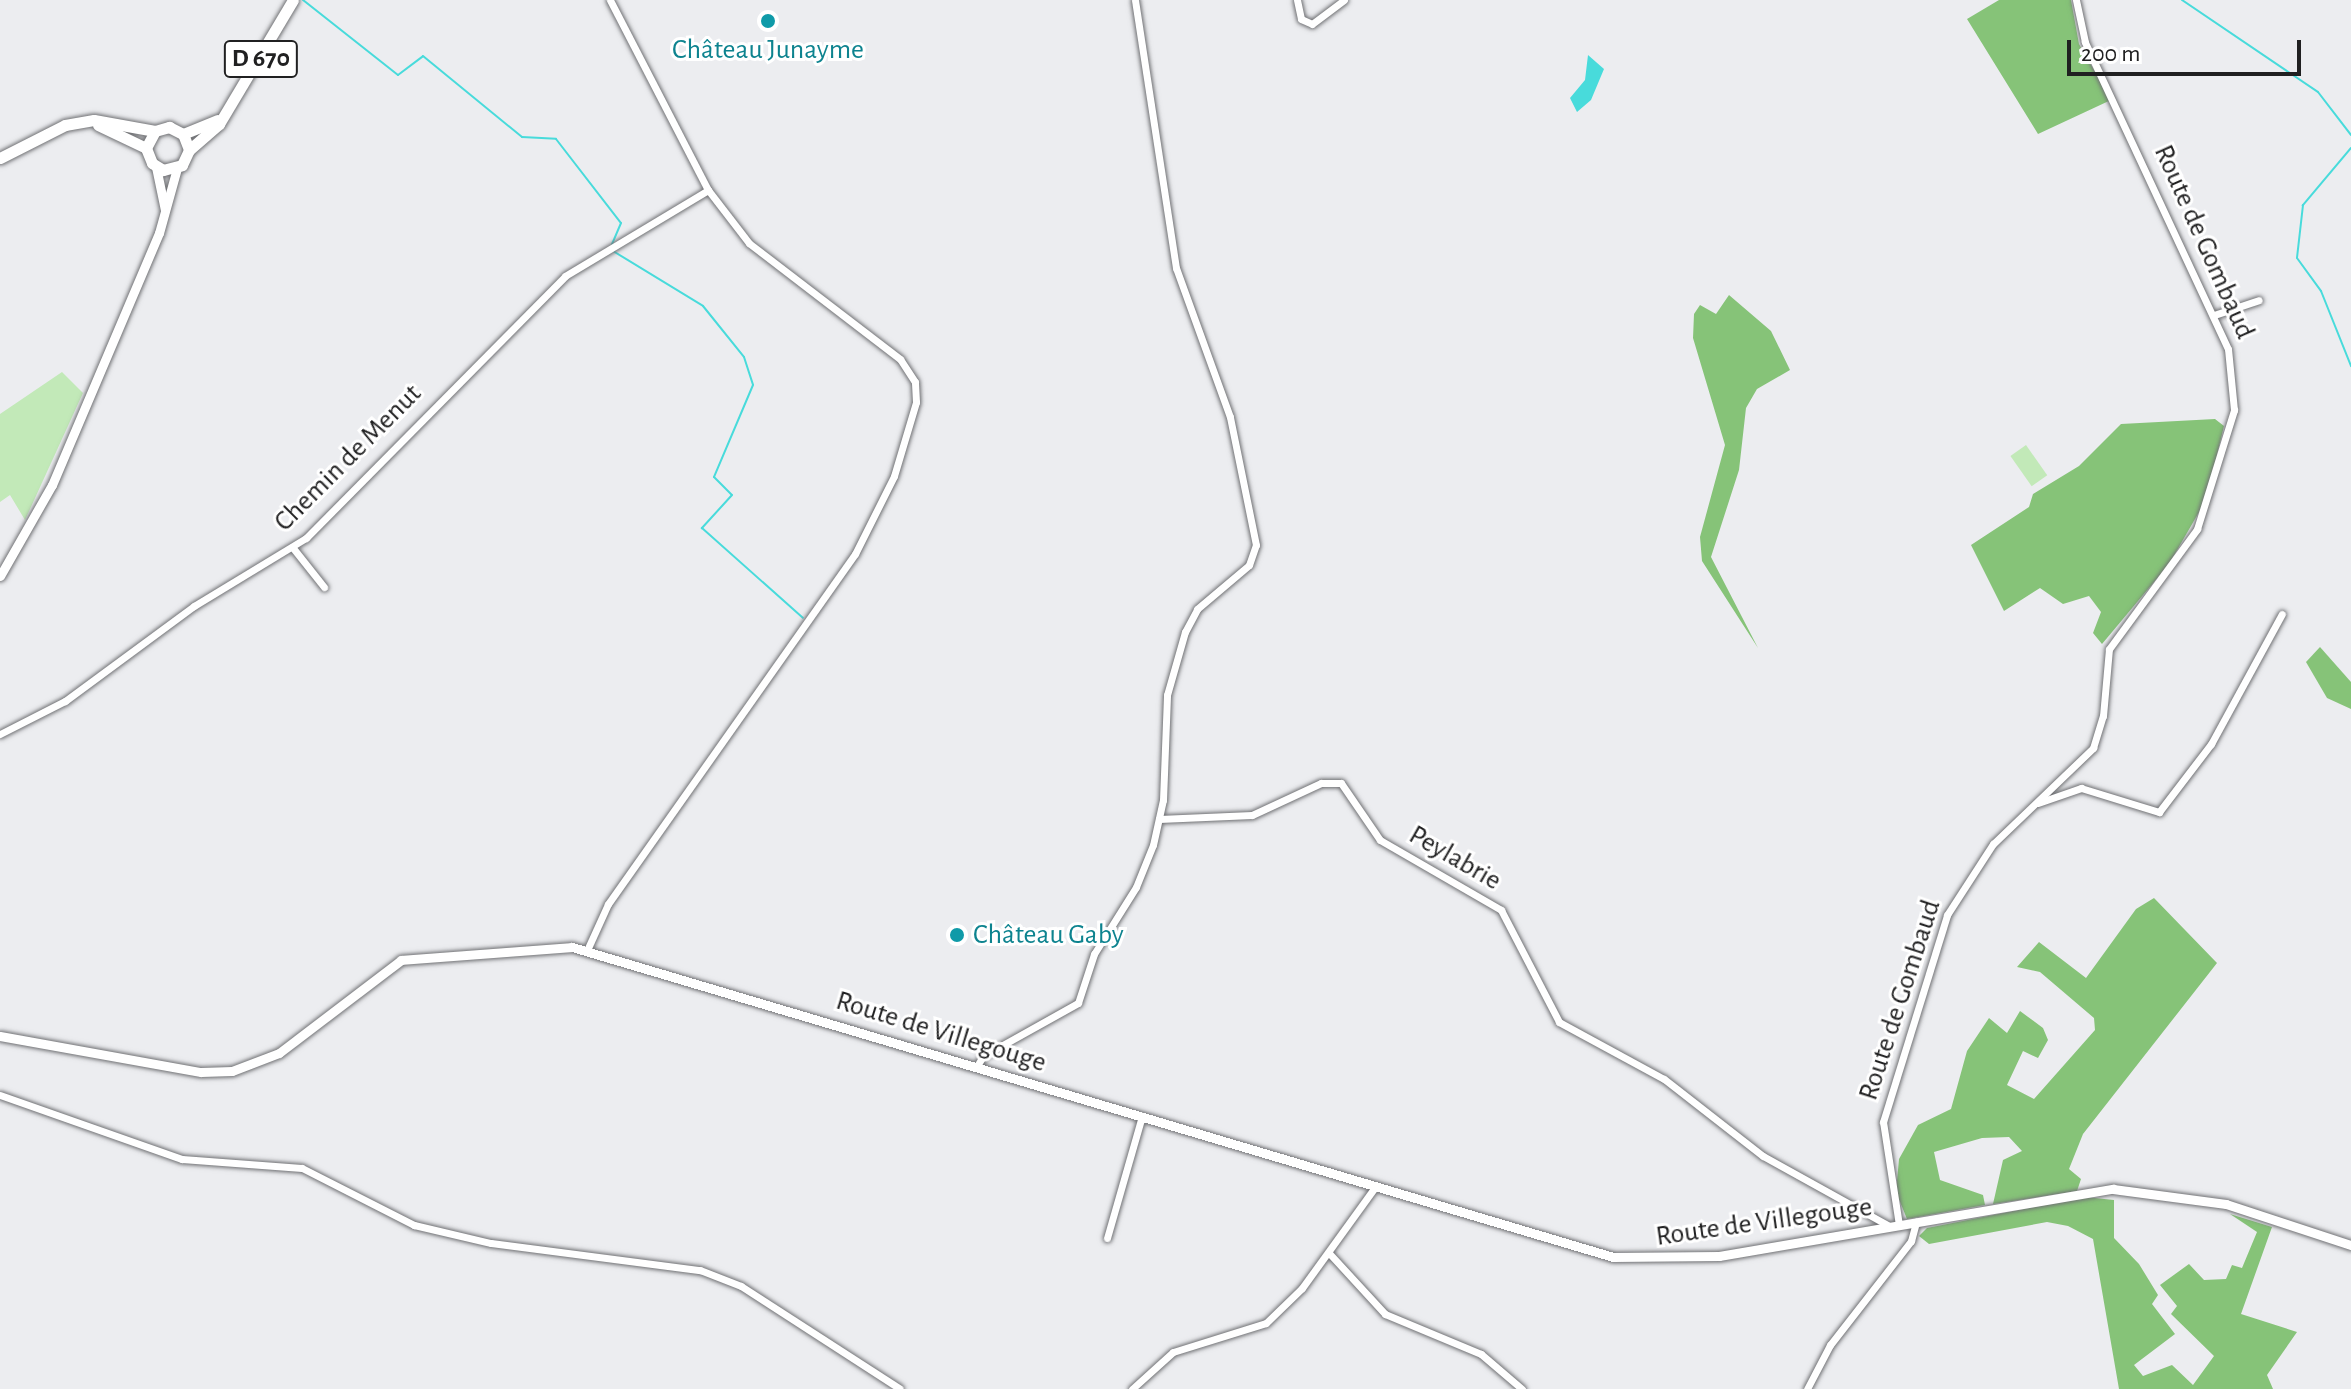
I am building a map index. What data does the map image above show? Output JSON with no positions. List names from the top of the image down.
{
  "streets": {
    "main road": ["D 670"],
    "street": [
      "Route de Gombaud",
      "Chemin de Menut",
      "Peylabrie",
      "Route de Villegouge"
    ]
  },
  "crossings": [
    ["Route de Gombaud", "Peylabrie"],
    ["Route de Gombaud", "Route de Villegouge"],
    ["Peylabrie", "Route de Villegouge"]
  ],
  "places": ["Château Junayme", "Château Gaby"],
  "scale_bar": "200 m"
}
